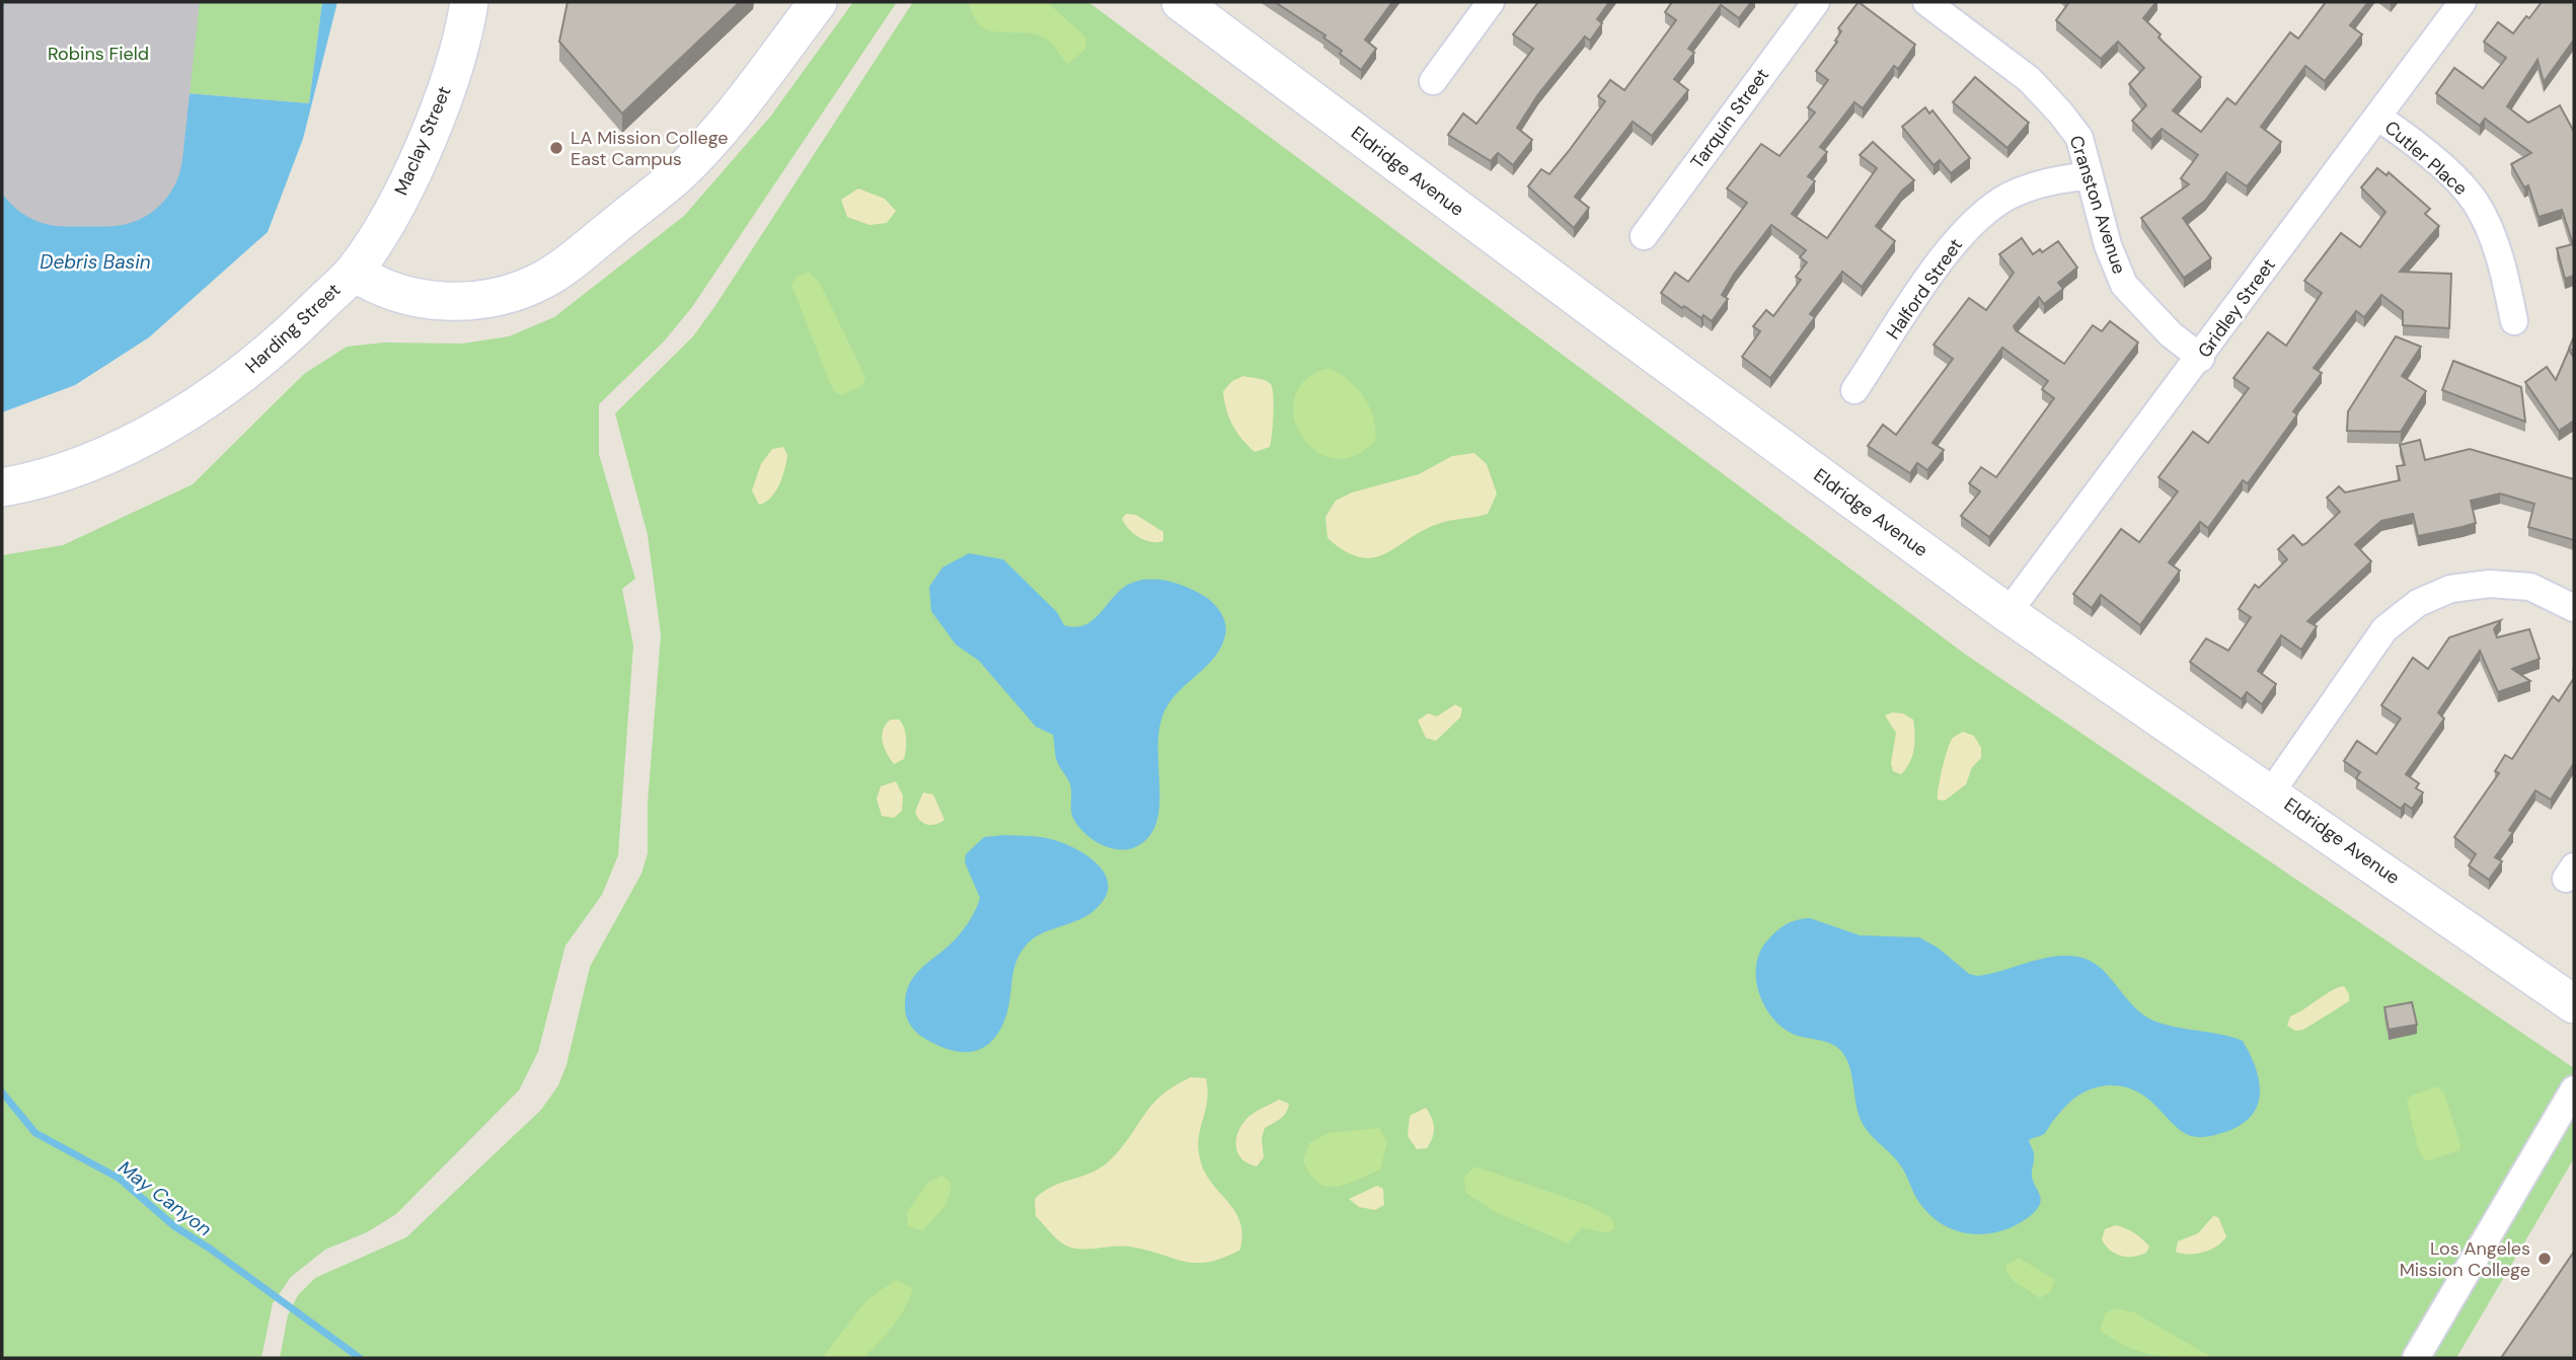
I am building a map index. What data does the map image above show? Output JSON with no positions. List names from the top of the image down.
{
  "streets": {
    "street": [
      "Tarquin Street",
      "Maclay Street",
      "Cutler Place",
      "Eldridge Avenue",
      "Cranston Avenue",
      "Halford Street",
      "Gridley Street",
      "Harding Street"
    ]
  },
  "crossings": [
    ["Maclay Street", "Harding Street"],
    ["Cutler Place", "Gridley Street"],
    ["Eldridge Avenue", "Gridley Street"],
    ["Cranston Avenue", "Halford Street"],
    ["Cranston Avenue", "Gridley Street"]
  ],
  "water": ["Debris Basin", "May Canyon"],
  "parks": ["Robins Field"],
  "places": ["LA Mission College East Campus", "Los Angeles Mission College"]
}
